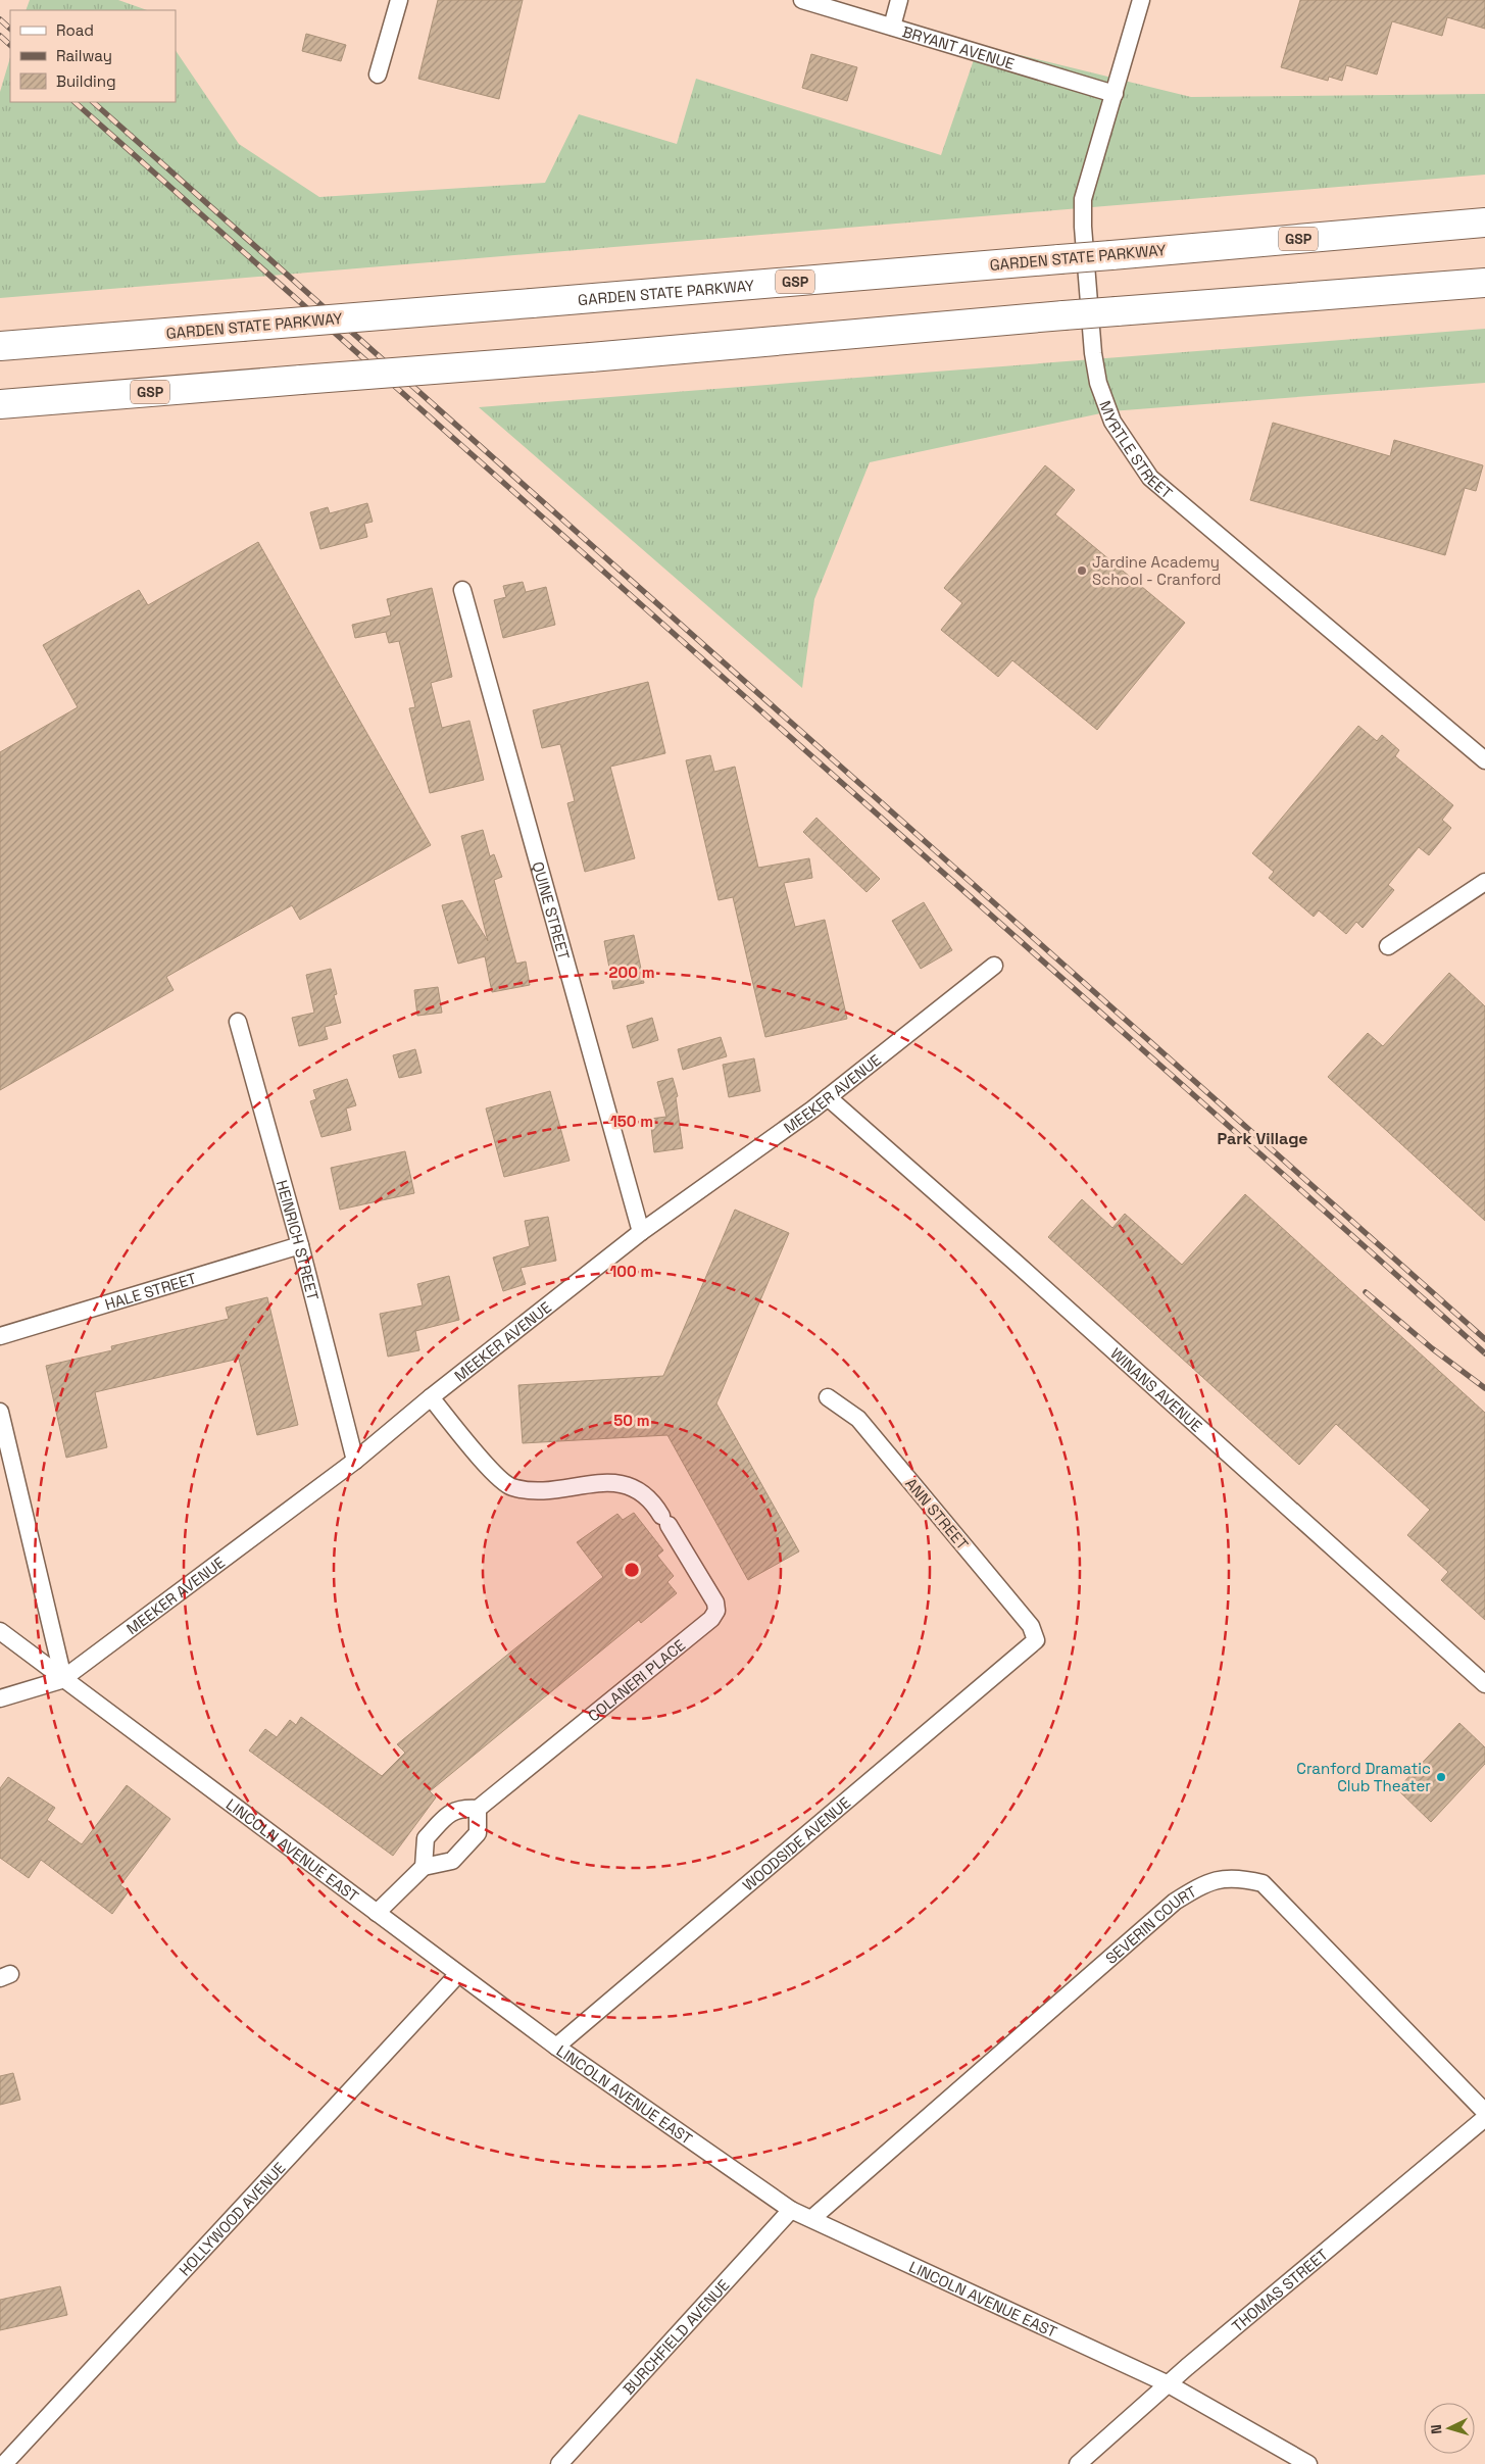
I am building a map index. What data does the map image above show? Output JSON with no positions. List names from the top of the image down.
{
  "streets": {
    "highway": ["GSP", "GARDEN STATE PARKWAY"],
    "street": [
      "BRYANT AVENUE",
      "MYRTLE STREET",
      "QUINE STREET",
      "MEEKER AVENUE",
      "HEINRICH STREET",
      "HALE STREET",
      "WINANS AVENUE",
      "ANN STREET",
      "COLANERI PLACE",
      "WOODSIDE AVENUE",
      "LINCOLN AVENUE EAST",
      "SEVERIN COURT",
      "HOLLYWOOD AVENUE",
      "THOMAS STREET",
      "BURCHFIELD AVENUE"
    ]
  },
  "crossings": [
    ["BRYANT AVENUE", "MYRTLE STREET"],
    ["QUINE STREET", "MEEKER AVENUE"],
    ["MEEKER AVENUE", "HEINRICH STREET"],
    ["MEEKER AVENUE", "WINANS AVENUE"],
    ["MEEKER AVENUE", "COLANERI PLACE"],
    ["MEEKER AVENUE", "LINCOLN AVENUE EAST"],
    ["HEINRICH STREET", "HALE STREET"],
    ["ANN STREET", "WOODSIDE AVENUE"],
    ["WOODSIDE AVENUE", "LINCOLN AVENUE EAST"],
    ["LINCOLN AVENUE EAST", "SEVERIN COURT"],
    ["LINCOLN AVENUE EAST", "HOLLYWOOD AVENUE"],
    ["LINCOLN AVENUE EAST", "THOMAS STREET"],
    ["LINCOLN AVENUE EAST", "BURCHFIELD AVENUE"]
  ],
  "districts": ["Park Village"],
  "places": ["Jardine Academy School - Cranford", "Cranford Dramatic Club Theater"],
  "legend": ["Road", "Railway", "Building"],
  "north": "left",
  "rings": [
    "200 m",
    "150 m",
    "100 m",
    "50 m"
  ]
}
